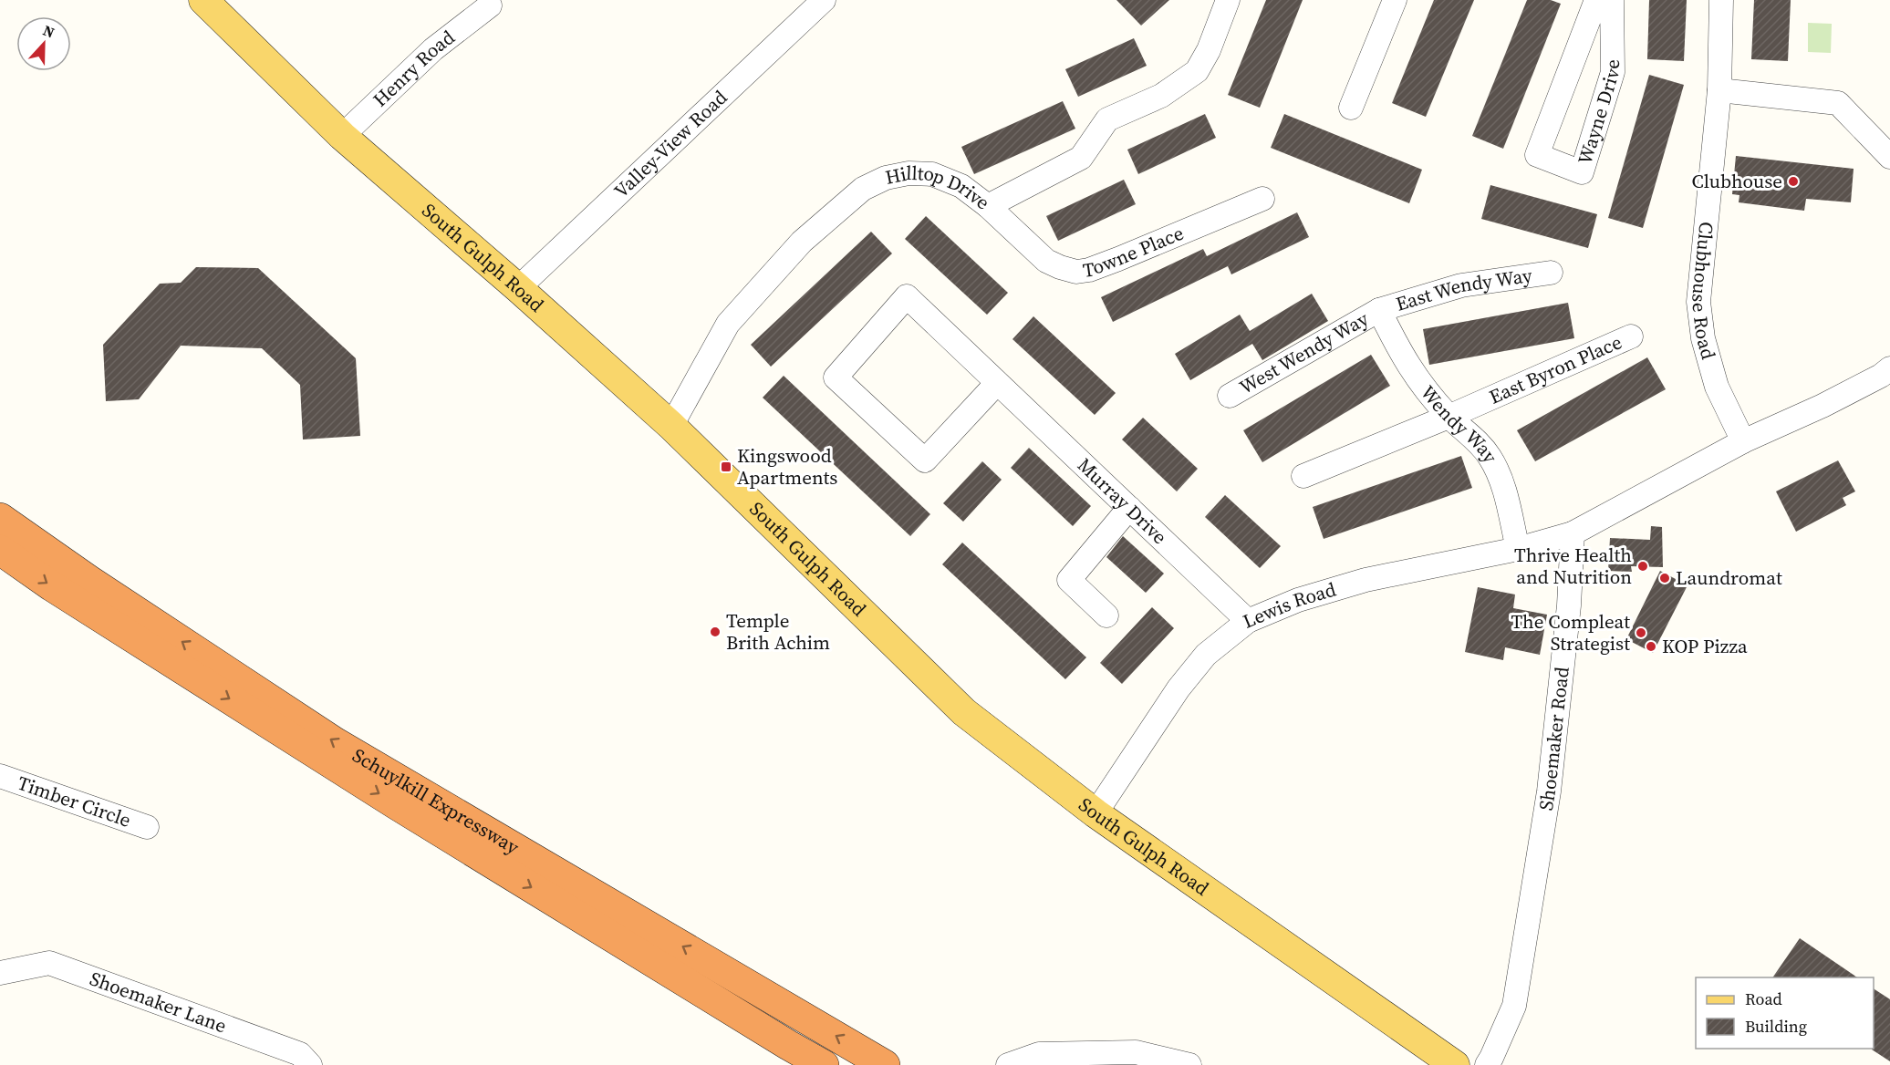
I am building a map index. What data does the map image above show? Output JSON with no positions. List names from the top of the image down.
{
  "streets": {
    "highway": ["Schuylkill Expressway"],
    "main road": ["South Gulph Road"],
    "street": [
      "Henry Road",
      "Wayne Drive",
      "Valley-View Road",
      "Hilltop Drive",
      "Towne Place",
      "Clubhouse Road",
      "East Wendy Way",
      "West Wendy Way",
      "East Byron Place",
      "Wendy Way",
      "Murray Drive",
      "Lewis Road",
      "Shoemaker Road",
      "Timber Circle",
      "Shoemaker Lane"
    ]
  },
  "crossings": [
    ["Henry Road", "South Gulph Road"],
    ["Valley-View Road", "South Gulph Road"],
    ["Hilltop Drive", "Towne Place"],
    ["Hilltop Drive", "South Gulph Road"],
    ["South Gulph Road", "Lewis Road"],
    ["East Wendy Way", "West Wendy Way"],
    ["East Wendy Way", "Wendy Way"],
    ["West Wendy Way", "Wendy Way"],
    ["East Byron Place", "Wendy Way"],
    ["Wendy Way", "Lewis Road"],
    ["Murray Drive", "Lewis Road"],
    ["Lewis Road", "Shoemaker Road"]
  ],
  "places": {
    "other": [
      "Clubhouse",
      "Thrive Health and Nutrition",
      "Laundromat",
      "Temple Brith Achim",
      "The Compleat Strategist",
      "KOP Pizza"
    ],
    "transit": ["Kingswood Apartments"]
  },
  "legend": ["Road", "Building"],
  "north": "top"
}
